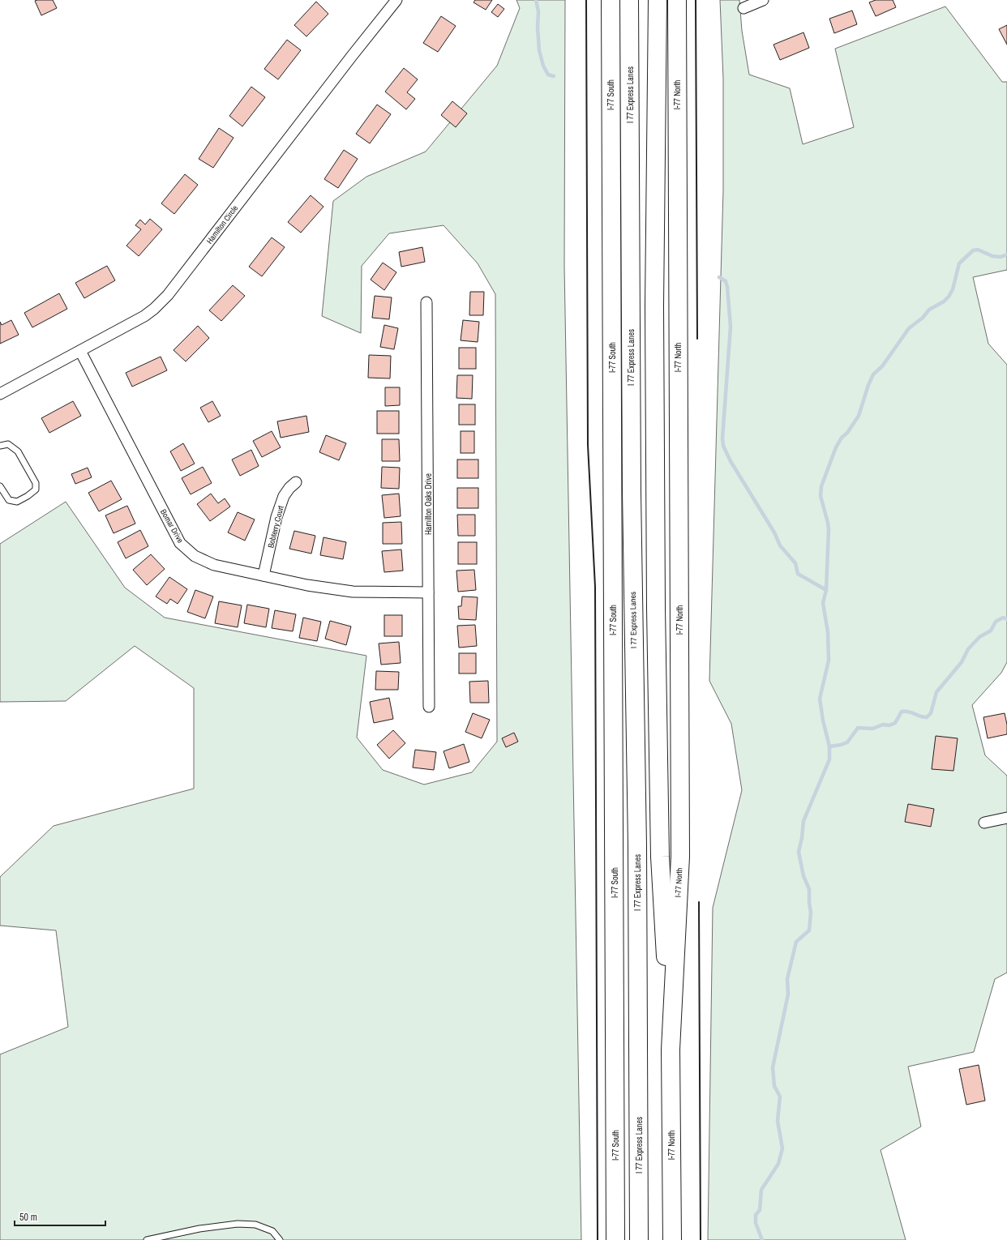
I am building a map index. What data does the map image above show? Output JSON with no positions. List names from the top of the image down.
{
  "streets": {
    "highway": ["I-77 South", "I 77 Express Lanes", "I-77 North"],
    "street": [
      "Hamilton Circle",
      "Hamilton Oaks Drive",
      "Bomar Drive",
      "Bobterry Court"
    ]
  },
  "crossings": [
    ["Hamilton Circle", "Bomar Drive"],
    ["Hamilton Oaks Drive", "Bomar Drive"],
    ["Bomar Drive", "Bobterry Court"]
  ],
  "scale_bar": "50 m"
}
